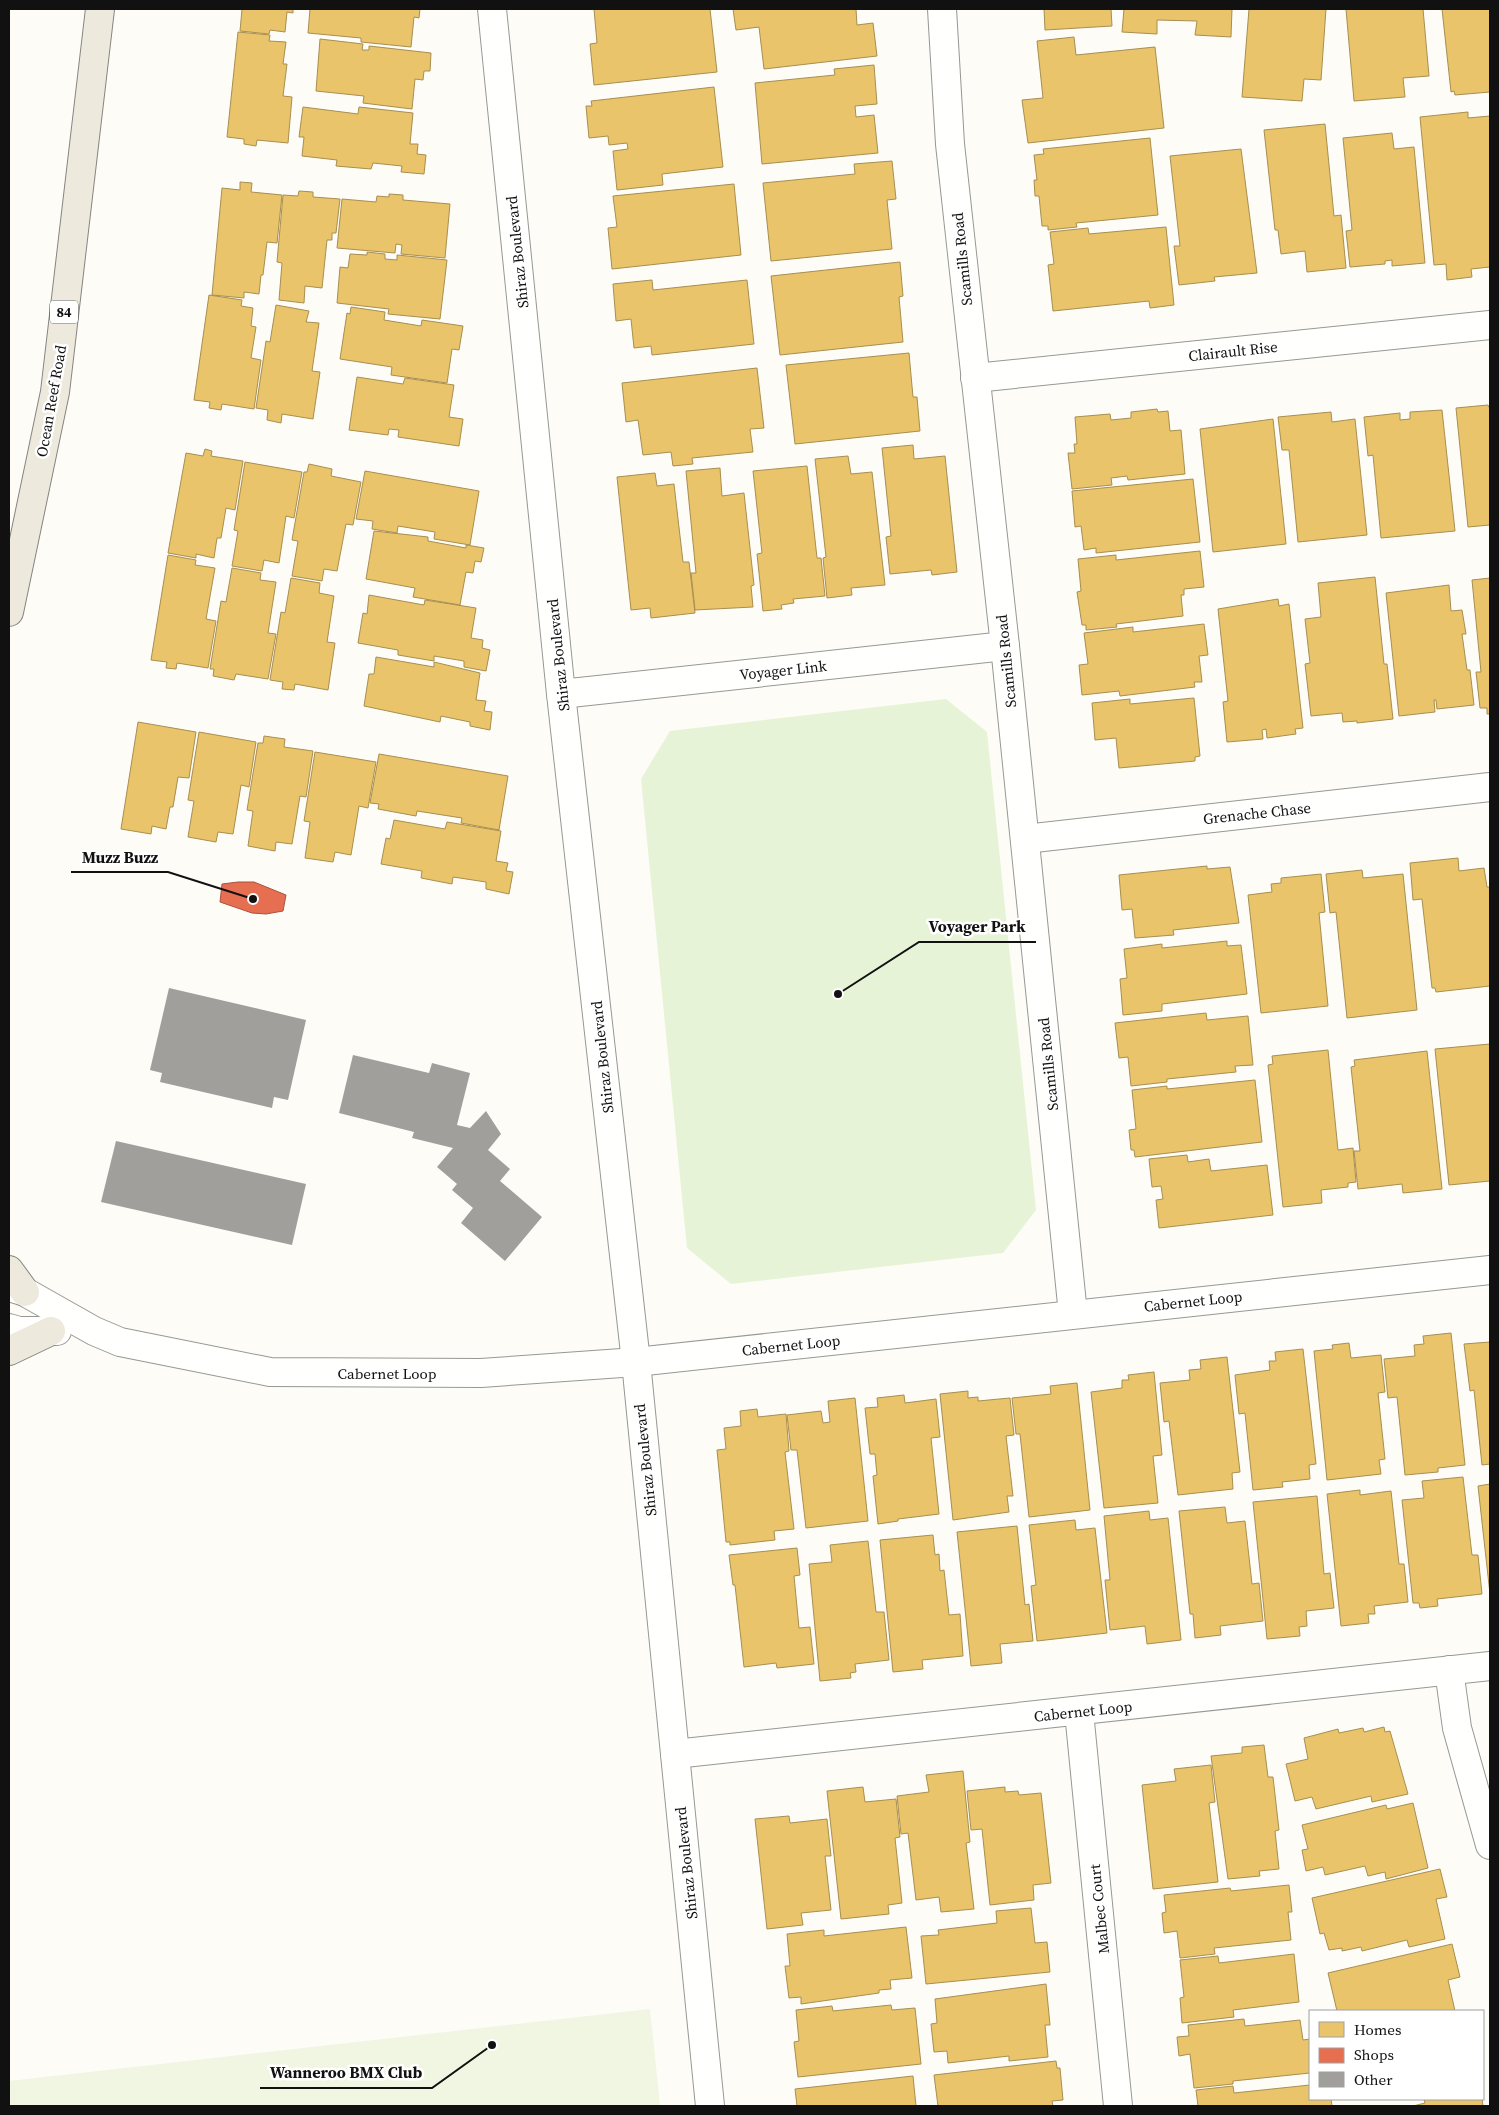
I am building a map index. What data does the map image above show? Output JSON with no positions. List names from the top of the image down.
{
  "streets": {
    "main road": ["84", "Ocean Reef Road"],
    "street": [
      "Shiraz Boulevard",
      "Scamills Road",
      "Clairault Rise",
      "Voyager Link",
      "Grenache Chase",
      "Cabernet Loop",
      "Malbec Court"
    ]
  },
  "crossings": [
    ["Shiraz Boulevard", "Voyager Link"],
    ["Shiraz Boulevard", "Cabernet Loop"],
    ["Scamills Road", "Clairault Rise"],
    ["Scamills Road", "Voyager Link"],
    ["Scamills Road", "Grenache Chase"],
    ["Scamills Road", "Cabernet Loop"],
    ["Cabernet Loop", "Malbec Court"]
  ],
  "places": ["Muzz Buzz", "Voyager Park", "Wanneroo BMX Club"],
  "legend": ["Homes", "Shops", "Other"]
}
